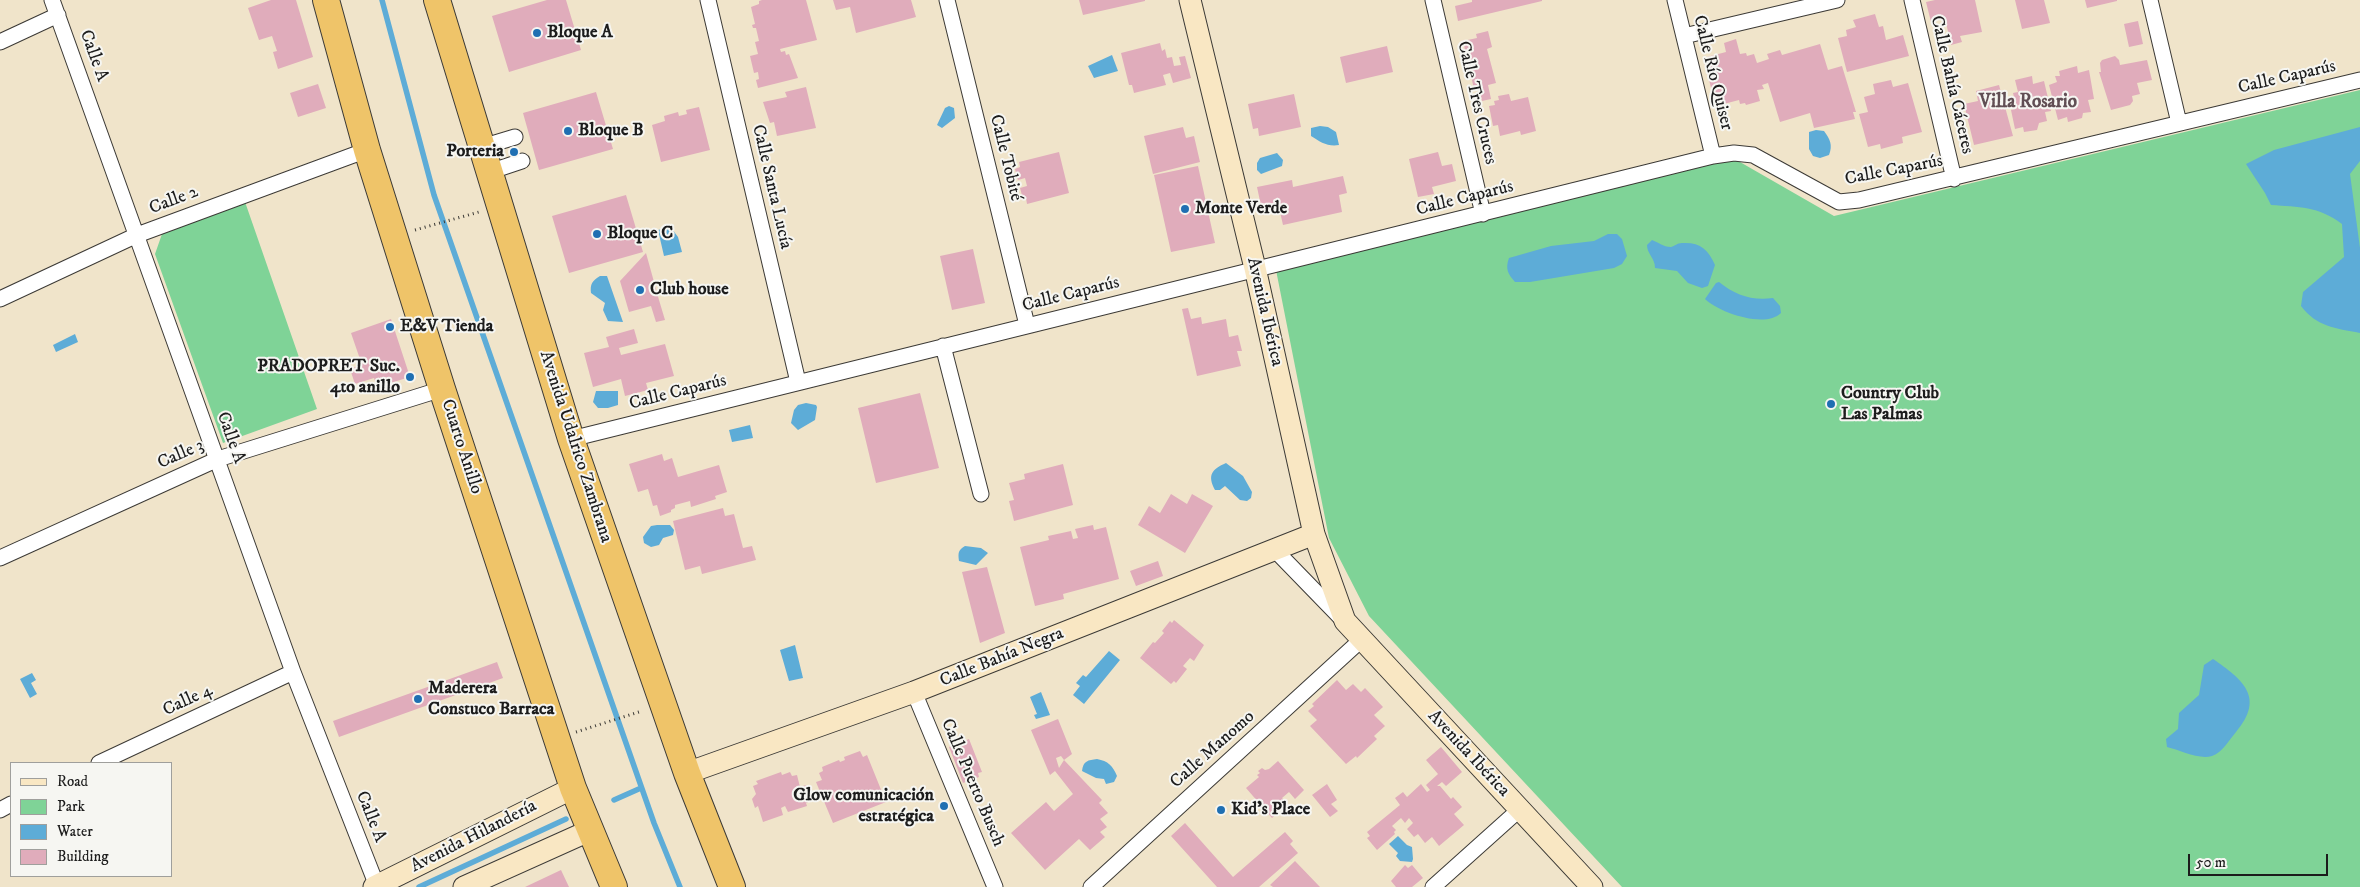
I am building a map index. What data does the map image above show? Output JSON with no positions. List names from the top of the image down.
{
  "streets": {
    "highway": ["Cuarto Anillo", "Avenida Udalrico Zambrana"],
    "street": [
      "Calle A",
      "Calle Río Quiser",
      "Calle Caparús",
      "Calle Bahía Cáceres",
      "Calle Tres Cruces",
      "Calle Tobité",
      "Calle Santa Lucía",
      "Calle 2",
      "Avenida Ibérica",
      "Calle 3",
      "Calle Bahía Negra",
      "Calle 4",
      "Calle Manomo",
      "Calle Puerto Busch",
      "Avenida Hilandería"
    ]
  },
  "crossings": [
    ["Calle A", "Calle 2"],
    ["Calle A", "Calle 3"],
    ["Calle A", "Calle 4"],
    ["Calle A", "Avenida Hilandería"],
    ["Calle Río Quiser", "Calle Caparús"],
    ["Calle Caparús", "Calle Bahía Cáceres"],
    ["Calle Caparús", "Calle Tres Cruces"],
    ["Calle Caparús", "Calle Tobité"],
    ["Calle Caparús", "Calle Santa Lucía"],
    ["Calle Caparús", "Avenida Ibérica"],
    ["Calle Caparús", "Avenida Udalrico Zambrana"],
    ["Calle 2", "Cuarto Anillo"],
    ["Avenida Ibérica", "Calle Bahía Negra"],
    ["Avenida Ibérica", "Calle Manomo"],
    ["Cuarto Anillo", "Calle 3"],
    ["Cuarto Anillo", "Avenida Hilandería"],
    ["Avenida Udalrico Zambrana", "Calle Bahía Negra"],
    ["Calle Bahía Negra", "Calle Puerto Busch"]
  ],
  "districts": ["Villa Rosario"],
  "places": [
    "Bloque A",
    "Bloque B",
    "Porteria",
    "Monte Verde",
    "Bloque C",
    "Club house",
    "E&V Tienda",
    "PRADOPRET Suc. 4to anillo",
    "Country Club Las Palmas",
    "Maderera Constuco Barraca",
    "Glow comunicación estratégica",
    "Kid's Place"
  ],
  "legend": [
    "Road",
    "Park",
    "Water",
    "Building"
  ],
  "scale_bar": "50 m"
}
